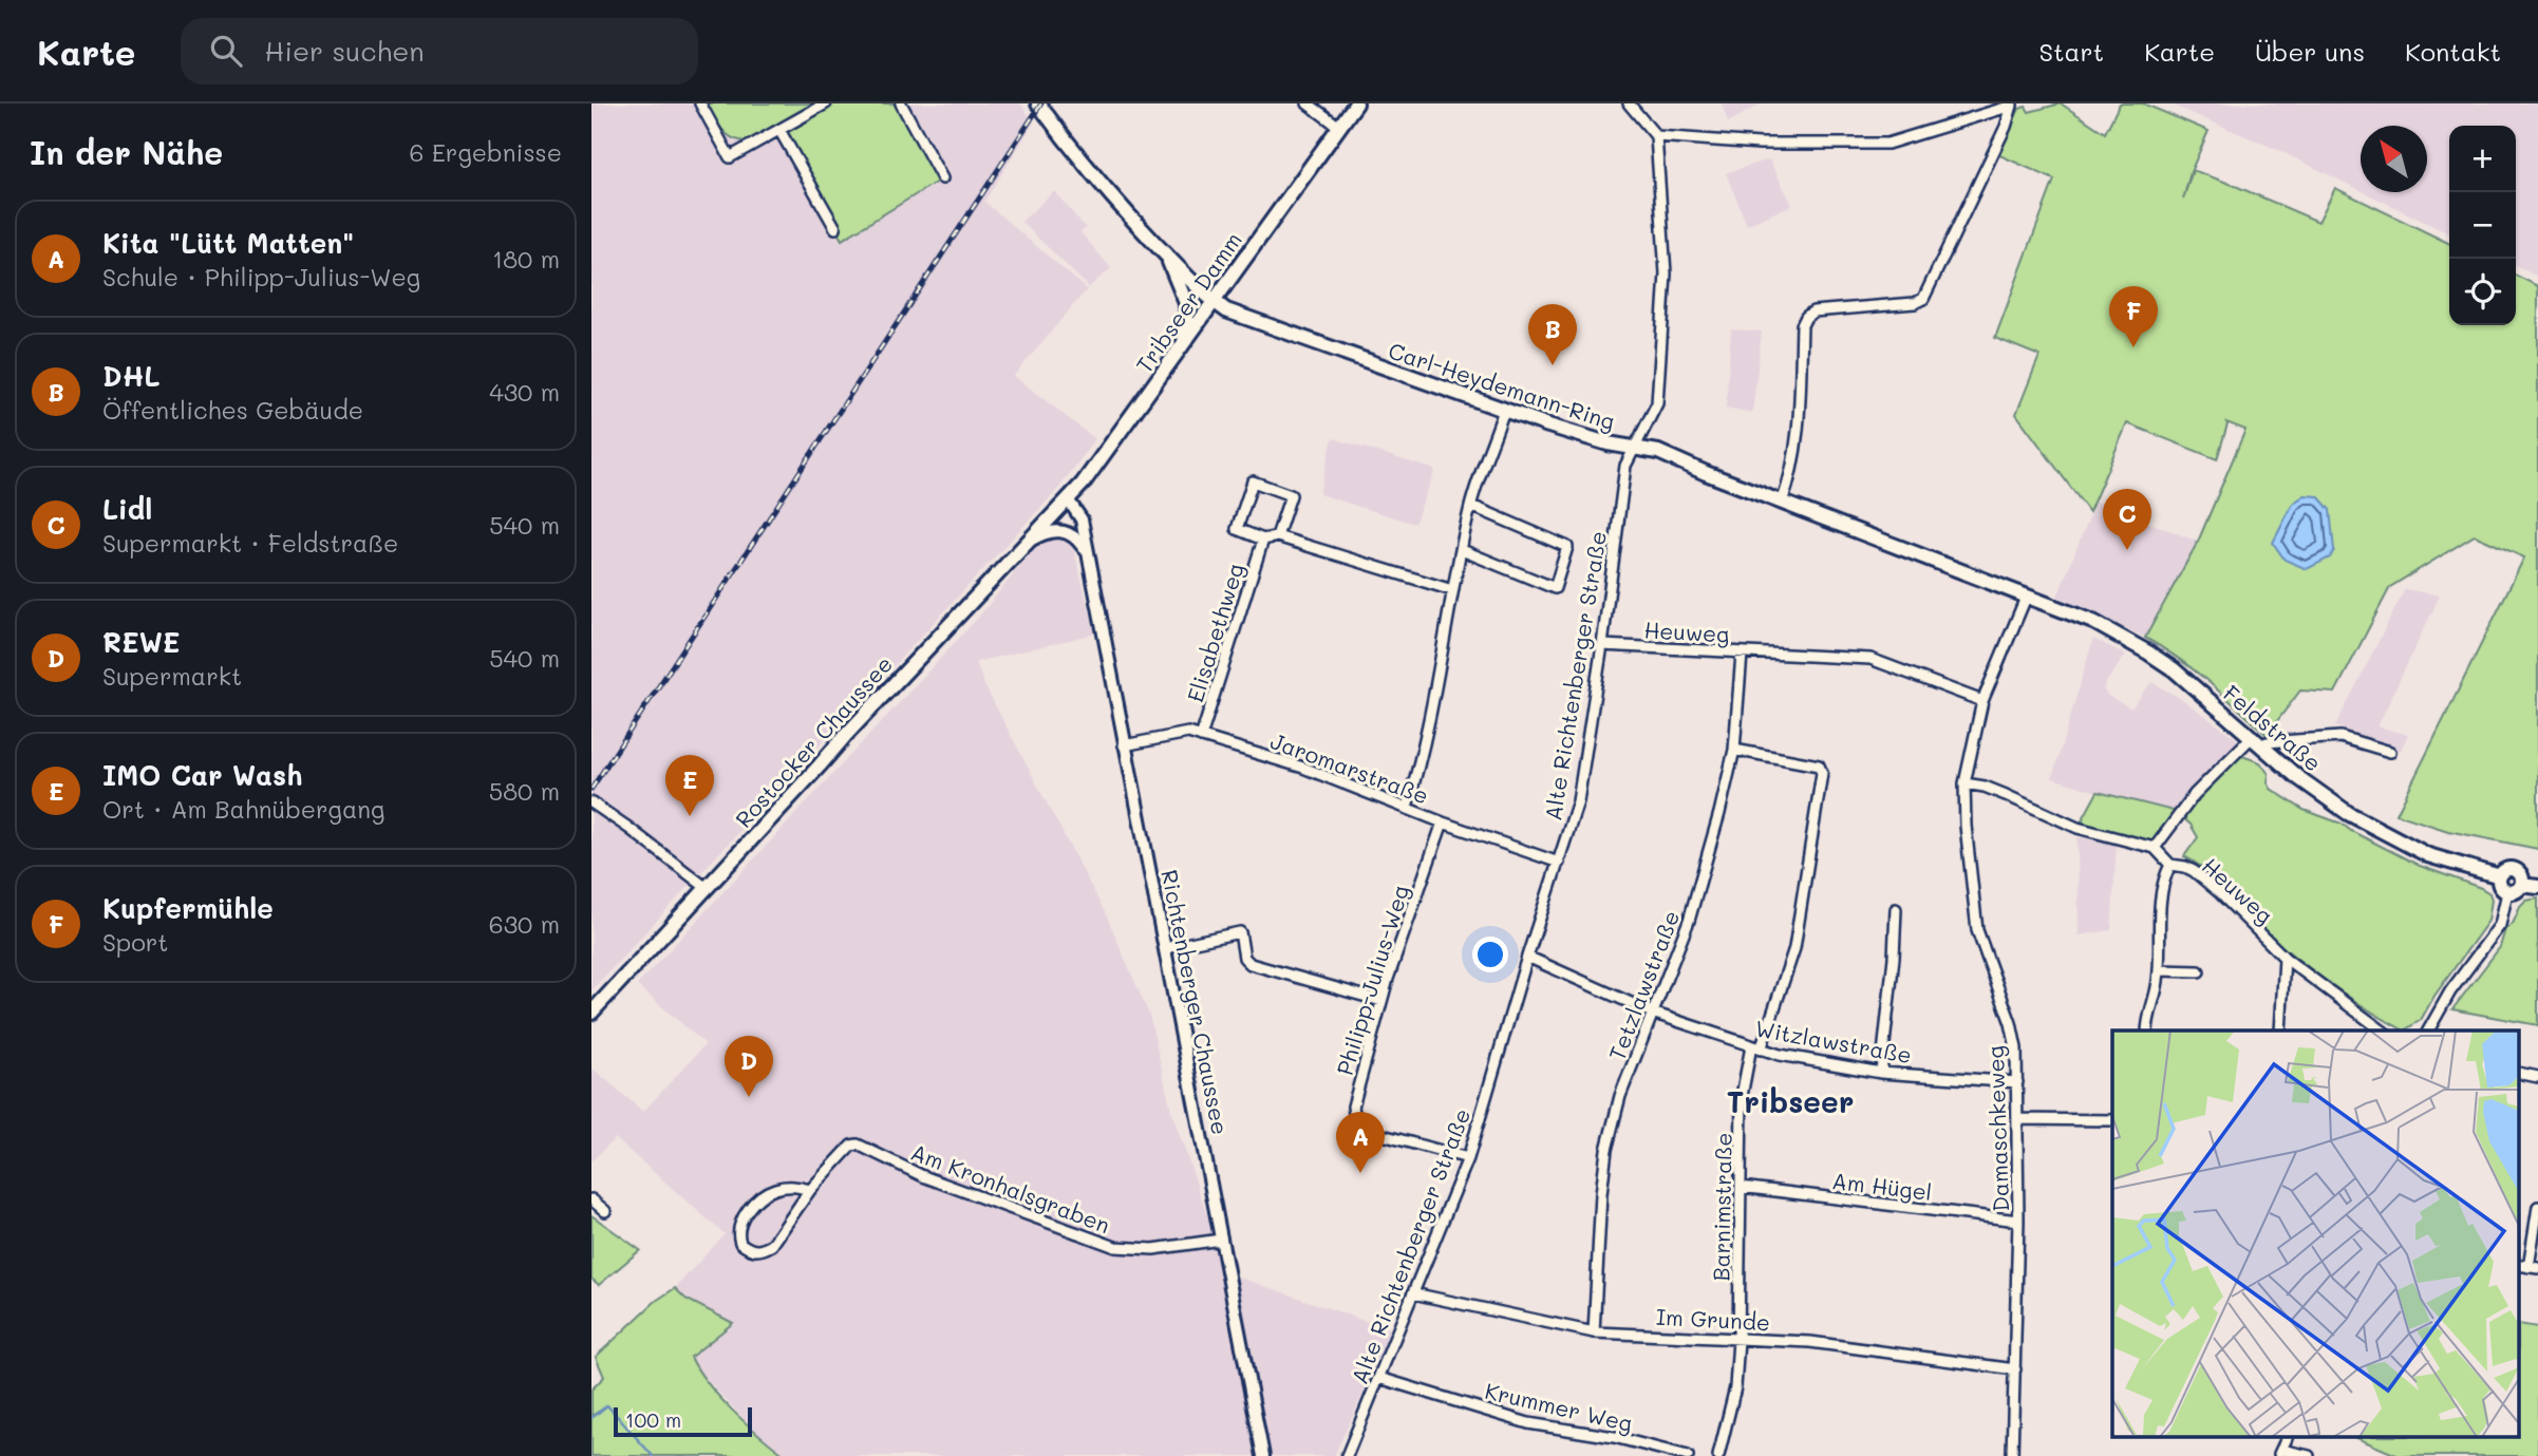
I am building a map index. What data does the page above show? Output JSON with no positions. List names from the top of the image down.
{
  "streets": {
    "main road": [
      "Tribseer Damm",
      "Carl-Heydemann-Ring",
      "Feldstraße",
      "Rostocker Chaussee"
    ],
    "street": [
      "Heuweg",
      "Elisabethweg",
      "Alte Richtenberger Straße",
      "Jaromarstraße",
      "Philipp-Julius-Weg",
      "Tetzlawstraße",
      "Richtenberger Chaussee",
      "Witzlawstraße",
      "Damaschkeweg",
      "Am Hügel",
      "Am Kronhalsgraben",
      "Barnimstraße",
      "Im Grunde",
      "Krummer Weg"
    ]
  },
  "crossings": [
    ["Tribseer Damm", "Carl-Heydemann-Ring"],
    ["Tribseer Damm", "Rostocker Chaussee"],
    ["Tribseer Damm", "Richtenberger Chaussee"],
    ["Carl-Heydemann-Ring", "Alte Richtenberger Straße"],
    ["Carl-Heydemann-Ring", "Feldstraße"],
    ["Carl-Heydemann-Ring", "Damaschkeweg"],
    ["Heuweg", "Alte Richtenberger Straße"],
    ["Heuweg", "Tetzlawstraße"],
    ["Heuweg", "Damaschkeweg"],
    ["Elisabethweg", "Jaromarstraße"],
    ["Alte Richtenberger Straße", "Jaromarstraße"],
    ["Alte Richtenberger Straße", "Philipp-Julius-Weg"],
    ["Alte Richtenberger Straße", "Witzlawstraße"],
    ["Alte Richtenberger Straße", "Im Grunde"],
    ["Alte Richtenberger Straße", "Krummer Weg"],
    ["Feldstraße", "Damaschkeweg"],
    ["Rostocker Chaussee", "Richtenberger Chaussee"],
    ["Jaromarstraße", "Philipp-Julius-Weg"],
    ["Jaromarstraße", "Richtenberger Chaussee"],
    ["Tetzlawstraße", "Witzlawstraße"],
    ["Tetzlawstraße", "Barnimstraße"],
    ["Tetzlawstraße", "Im Grunde"],
    ["Richtenberger Chaussee", "Am Kronhalsgraben"],
    ["Witzlawstraße", "Damaschkeweg"],
    ["Witzlawstraße", "Barnimstraße"],
    ["Damaschkeweg", "Am Hügel"],
    ["Damaschkeweg", "Im Grunde"],
    ["Am Hügel", "Barnimstraße"],
    ["Barnimstraße", "Im Grunde"]
  ],
  "districts": ["Tribseer"],
  "scale_bar": "100 m",
  "north": "top left",
  "page": {
    "header": "Karte",
    "search": "Hier suchen",
    "nav": [
      "Start",
      "Karte",
      "Über uns",
      "Kontakt"
    ],
    "heading": ["In der Nähe", "6 Ergebnisse"],
    "map_buttons": ["+", "−"],
    "list": [
      {
        "mark": "A",
        "name": "Kita \"Lütt Matten\"",
        "note": "Schule · Philipp-Julius-Weg",
        "value": "180 m"
      },
      {
        "mark": "B",
        "name": "DHL",
        "note": "Öffentliches Gebäude",
        "value": "430 m"
      },
      {
        "mark": "C",
        "name": "Lidl",
        "note": "Supermarkt · Feldstraße",
        "value": "540 m"
      },
      {
        "mark": "D",
        "name": "REWE",
        "note": "Supermarkt",
        "value": "540 m"
      },
      {
        "mark": "E",
        "name": "IMO Car Wash",
        "note": "Ort · Am Bahnübergang",
        "value": "580 m"
      },
      {
        "mark": "F",
        "name": "Kupfermühle",
        "note": "Sport",
        "value": "630 m"
      }
    ],
    "pins": [
      "F",
      "B",
      "C",
      "E",
      "D",
      "A"
    ],
    "scale": "100 m"
  }
}
